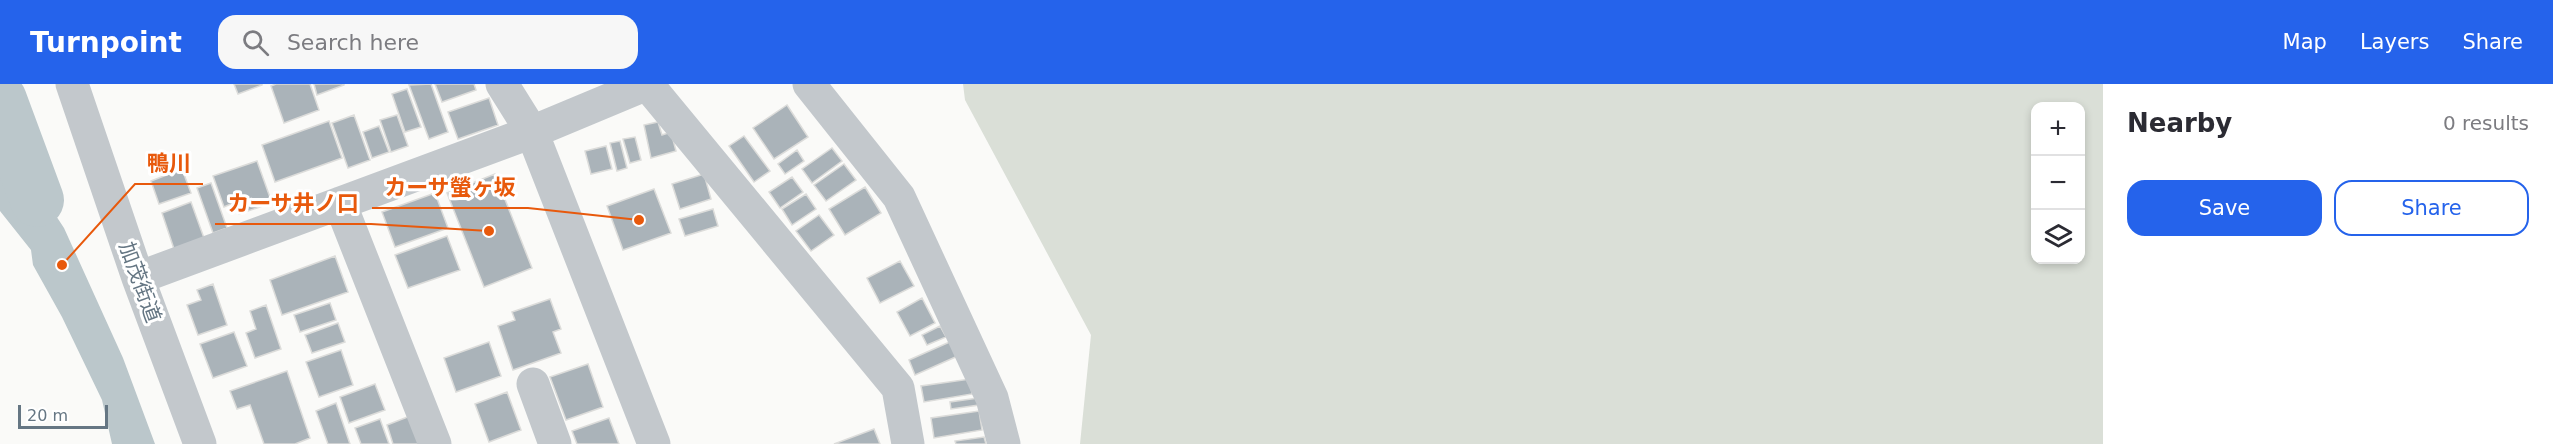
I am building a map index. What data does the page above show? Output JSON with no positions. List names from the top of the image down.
{
  "streets": {
    "street": ["加茂街道"]
  },
  "places": ["カーサ螢ヶ坂", "カーサ井ノ口", "鴨川"],
  "scale_bar": "20 m",
  "page": {
    "header": "Turnpoint",
    "search": "Search here",
    "nav": ["Map", "Layers", "Share"],
    "heading": ["Nearby", "0 results"],
    "map_buttons": ["+", "−"],
    "buttons": ["Save", "Share"],
    "scale": "20 m"
  }
}
